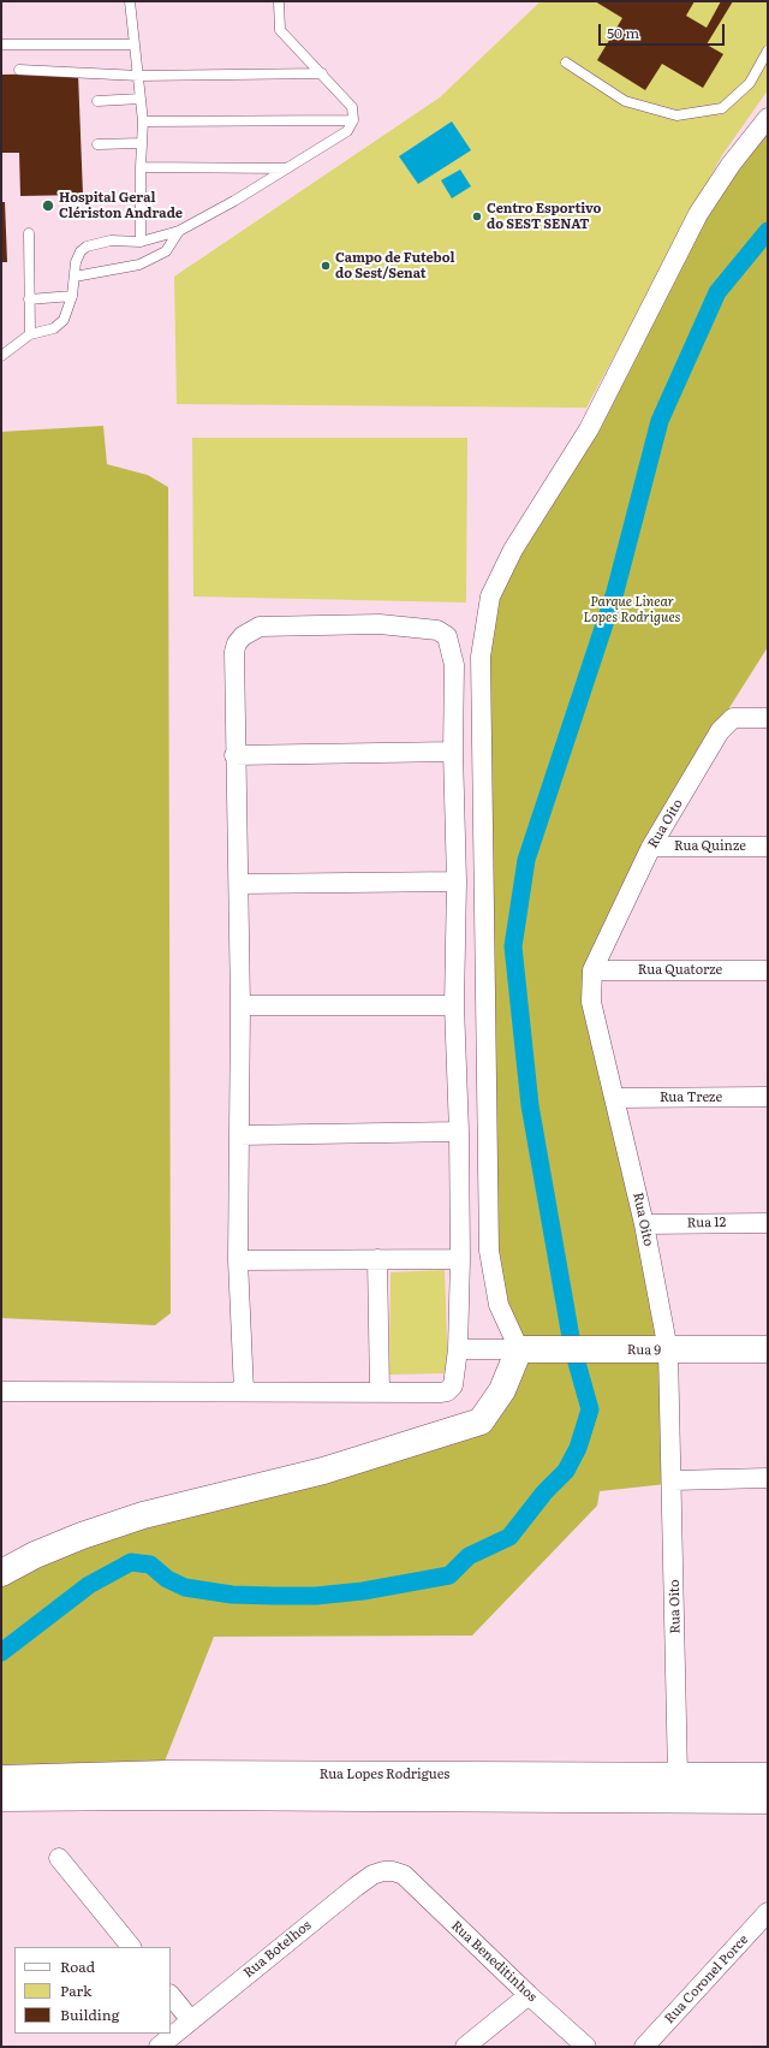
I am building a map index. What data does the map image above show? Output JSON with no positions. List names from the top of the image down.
{
  "streets": {
    "street": [
      "Rua Oito",
      "Rua Quinze",
      "Rua Quatorze",
      "Rua Treze",
      "Rua 12",
      "Rua 9",
      "Rua Lopes Rodrigues",
      "Rua Botelhos",
      "Rua Beneditinhos",
      "Rua Coronel Porce"
    ]
  },
  "crossings": [
    ["Rua Oito", "Rua Quinze"],
    ["Rua Oito", "Rua Quatorze"],
    ["Rua Oito", "Rua Treze"],
    ["Rua Oito", "Rua 12"],
    ["Rua Oito", "Rua 9"],
    ["Rua Oito", "Rua Lopes Rodrigues"],
    ["Rua Botelhos", "Rua Beneditinhos"]
  ],
  "parks": ["Parque Linear Lopes Rodrigues"],
  "places": ["Hospital Geral Clériston Andrade", "Centro Esportivo do SEST SENAT", "Campo de Futebol do Sest/Senat"],
  "legend": ["Road", "Park", "Building"],
  "scale_bar": "50 m"
}
